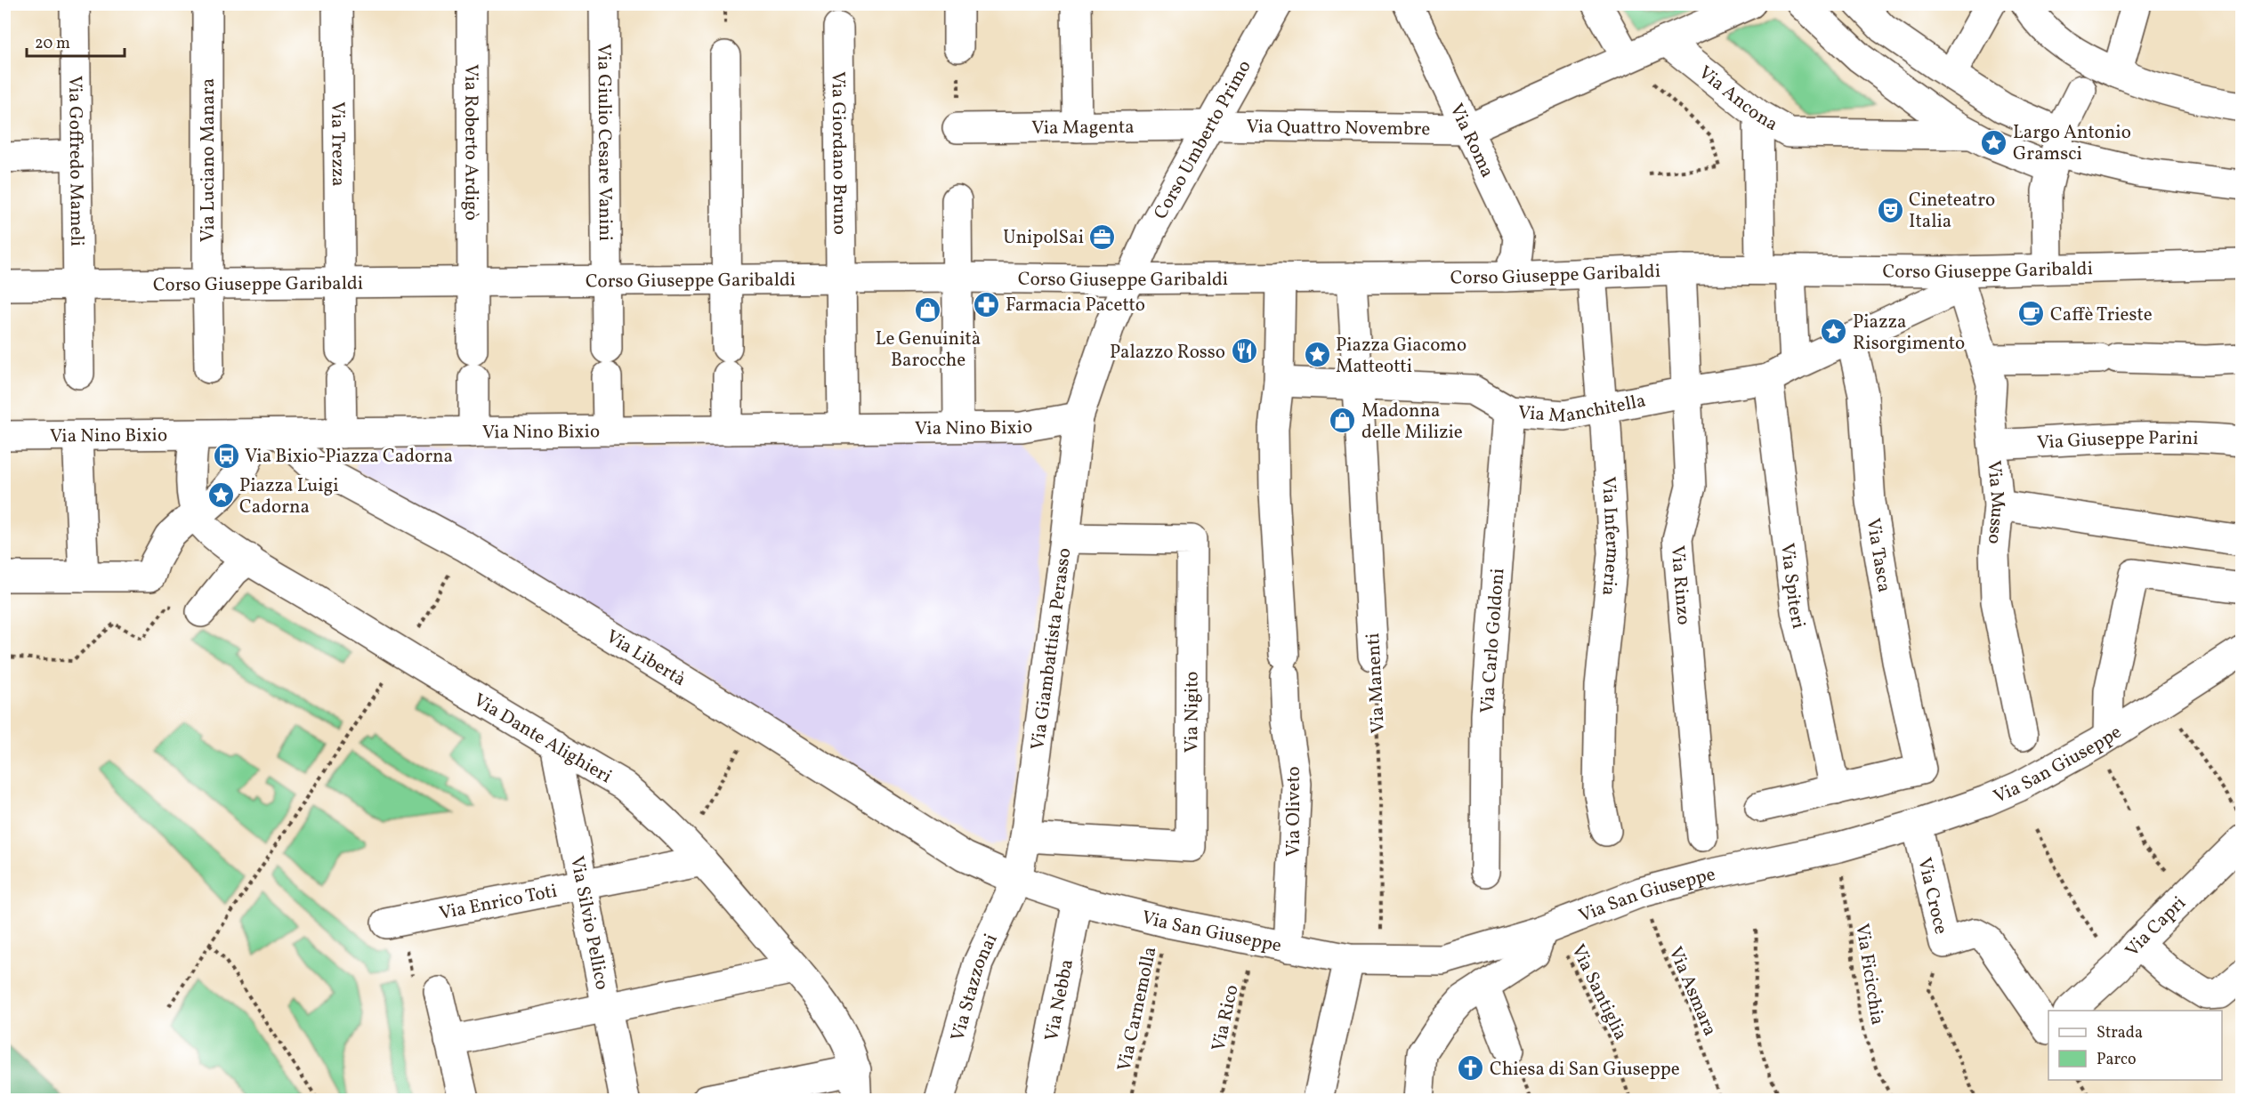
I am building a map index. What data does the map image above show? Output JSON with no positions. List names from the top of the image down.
{
  "streets": {
    "street": [
      "Via Ancona",
      "Via Magenta",
      "Via Quattro Novembre",
      "Corso Umberto Primo",
      "Via Roma",
      "Via Giulio Cesare Vanini",
      "Via Trezza",
      "Via Roberto Ardigò",
      "Via Giordano Bruno",
      "Via Luciano Manara",
      "Via Goffredo Mameli",
      "Corso Giuseppe Garibaldi",
      "Via Manchitella",
      "Via Nino Bixio",
      "Via Giuseppe Parini",
      "Via Musso",
      "Via Infermeria",
      "Via Tasca",
      "Via Rinzo",
      "Via Spiteri",
      "Via Carlo Goldoni",
      "Via Giambattista Perasso",
      "Via Libertà",
      "Via Manenti",
      "Via Nigito",
      "Via Dante Alighieri",
      "Via San Giuseppe",
      "Via Oliveto",
      "Via Croce",
      "Via Enrico Toti",
      "Via Silvio Pellico",
      "Via Capri",
      "Via Stazzonai",
      "Via Nebba"
    ],
    "path": [
      "Via Ficicchia",
      "Via Asmara",
      "Via Santiglia",
      "Via Carnemolla",
      "Via Rico"
    ]
  },
  "crossings": [
    ["Via Magenta", "Via Quattro Novembre"],
    ["Via Magenta", "Corso Umberto Primo"],
    ["Via Quattro Novembre", "Corso Umberto Primo"],
    ["Via Quattro Novembre", "Via Roma"],
    ["Corso Umberto Primo", "Corso Giuseppe Garibaldi"],
    ["Corso Umberto Primo", "Via Nino Bixio"],
    ["Corso Umberto Primo", "Via Giambattista Perasso"],
    ["Via Roma", "Corso Giuseppe Garibaldi"],
    ["Via Giulio Cesare Vanini", "Corso Giuseppe Garibaldi"],
    ["Via Trezza", "Corso Giuseppe Garibaldi"],
    ["Via Roberto Ardigò", "Corso Giuseppe Garibaldi"],
    ["Via Giordano Bruno", "Corso Giuseppe Garibaldi"],
    ["Via Giordano Bruno", "Via Nino Bixio"],
    ["Via Luciano Manara", "Corso Giuseppe Garibaldi"],
    ["Via Goffredo Mameli", "Corso Giuseppe Garibaldi"],
    ["Corso Giuseppe Garibaldi", "Via Manchitella"],
    ["Corso Giuseppe Garibaldi", "Via Musso"],
    ["Corso Giuseppe Garibaldi", "Via Infermeria"],
    ["Corso Giuseppe Garibaldi", "Via Rinzo"],
    ["Corso Giuseppe Garibaldi", "Via Manenti"],
    ["Corso Giuseppe Garibaldi", "Via Oliveto"],
    ["Via Manchitella", "Via Musso"],
    ["Via Manchitella", "Via Infermeria"],
    ["Via Manchitella", "Via Tasca"],
    ["Via Manchitella", "Via Rinzo"],
    ["Via Manchitella", "Via Spiteri"],
    ["Via Manchitella", "Via Carlo Goldoni"],
    ["Via Manchitella", "Via Manenti"],
    ["Via Manchitella", "Via Oliveto"],
    ["Via Nino Bixio", "Via Giambattista Perasso"],
    ["Via Nino Bixio", "Via Libertà"],
    ["Via Giuseppe Parini", "Via Musso"],
    ["Via Tasca", "Via Spiteri"],
    ["Via Giambattista Perasso", "Via Libertà"],
    ["Via Giambattista Perasso", "Via Nigito"],
    ["Via Giambattista Perasso", "Via San Giuseppe"],
    ["Via Giambattista Perasso", "Via Stazzonai"],
    ["Via Libertà", "Via San Giuseppe"],
    ["Via Libertà", "Via Stazzonai"],
    ["Via Manenti", "Via San Giuseppe"],
    ["Via Dante Alighieri", "Via Enrico Toti"],
    ["Via Dante Alighieri", "Via Silvio Pellico"],
    ["Via San Giuseppe", "Via Oliveto"],
    ["Via San Giuseppe", "Via Croce"],
    ["Via San Giuseppe", "Via Ficicchia"],
    ["Via San Giuseppe", "Via Stazzonai"],
    ["Via San Giuseppe", "Via Asmara"],
    ["Via San Giuseppe", "Via Santiglia"],
    ["Via San Giuseppe", "Via Nebba"],
    ["Via San Giuseppe", "Via Carnemolla"],
    ["Via San Giuseppe", "Via Rico"],
    ["Via Enrico Toti", "Via Silvio Pellico"]
  ],
  "places": {
    "place": [
      "Largo Antonio Gramsci",
      "Piazza Risorgimento",
      "Piazza Giacomo Matteotti",
      "Piazza Luigi Cadorna"
    ],
    "theatre": ["Cineteatro Italia"],
    "office": ["UnipolSai"],
    "pharmacy": ["Farmacia Pacetto"],
    "shop": ["Le Genuinità Barocche", "Madonna delle Milizie"],
    "cafe": ["Caffè Trieste"],
    "restaurant": ["Palazzo Rosso"],
    "bus stop": ["Via Bixio-Piazza Cadorna"],
    "church": ["Chiesa di San Giuseppe"]
  },
  "legend": ["Strada", "Parco"],
  "scale_bar": "20 m"
}
